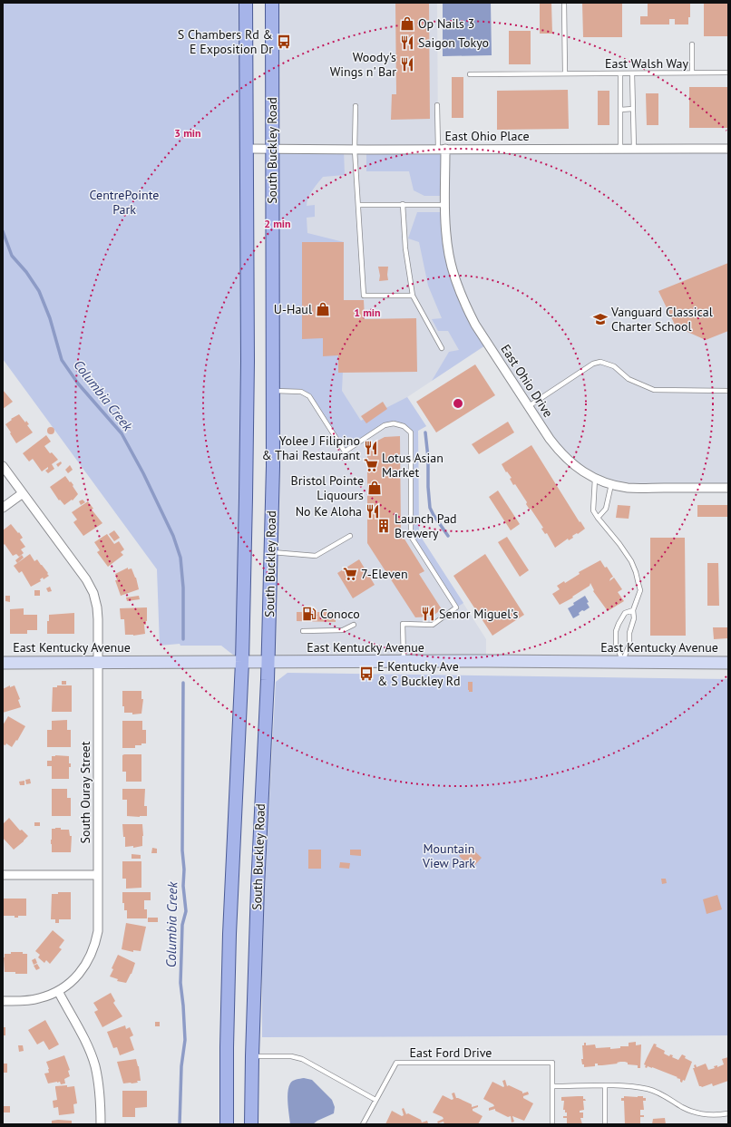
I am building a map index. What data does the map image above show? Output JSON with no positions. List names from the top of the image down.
{
  "streets": {
    "main road": ["South Buckley Road"],
    "street": [
      "East Ohio Place",
      "East Ohio Drive",
      "East Kentucky Avenue",
      "South Ouray Street"
    ],
    "lane": ["East Walsh Way", "East Ford Drive"]
  },
  "crossings": [
    ["East Ohio Place", "South Buckley Road"],
    ["East Ohio Place", "East Ohio Drive"],
    ["South Buckley Road", "East Kentucky Avenue"],
    ["East Kentucky Avenue", "South Ouray Street"]
  ],
  "water": ["Columbia Creek"],
  "parks": ["CentrePointe Park", "Mountain View Park"],
  "places": {
    "shop": ["Op Nails 3", "U-Haul", "Bristol Pointe Liquours"],
    "bus stop": ["S Chambers Rd & E Exposition Dr", "E Kentucky Ave & S Buckley Rd"],
    "restaurant": [
      "Saigon Tokyo",
      "Woody's Wings n' Bar",
      "Yolee J Filipino & Thai Restaurant",
      "No Ke Aloha",
      "Senor Miguel's"
    ],
    "school or university": ["Vanguard Classical Charter School"],
    "supermarket": ["Lotus Asian Market", "7-Eleven"],
    "building": ["Launch Pad Brewery"],
    "fuel station": ["Conoco"]
  },
  "rings": ["3 min", "2 min", "1 min"]
}
